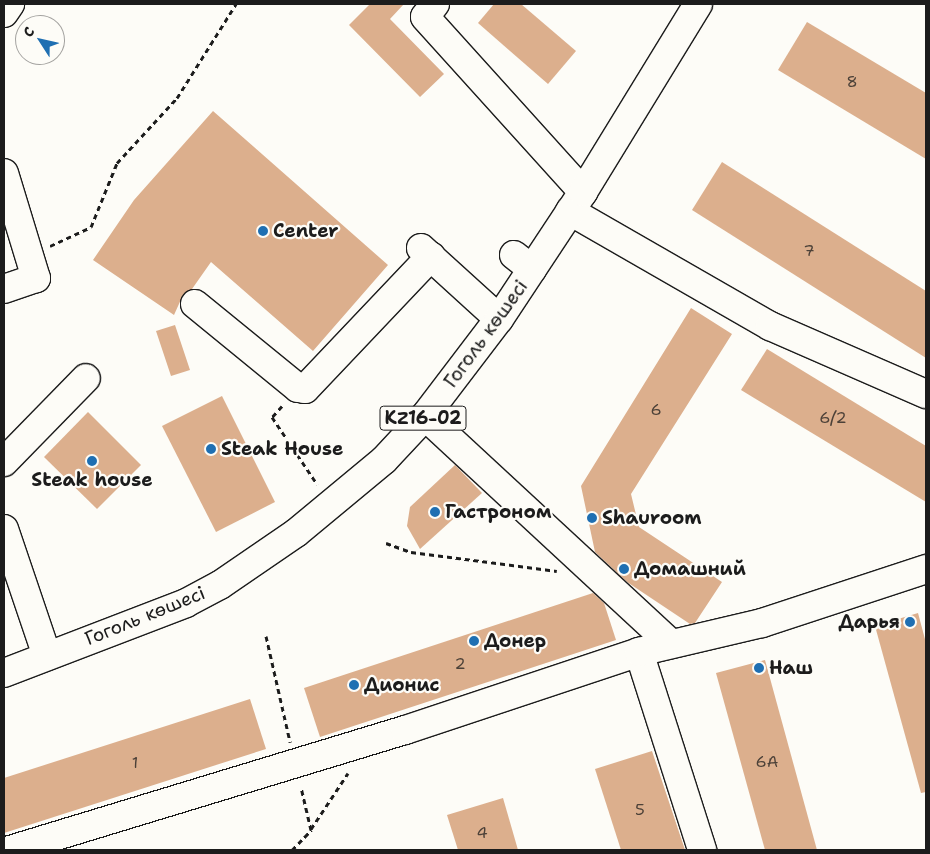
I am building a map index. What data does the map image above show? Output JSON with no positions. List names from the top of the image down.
{
  "streets": {
    "main road": ["Гоголь көшесі", "KZ16-02"]
  },
  "places": [
    "Center",
    "Steak House",
    "Steak house",
    "Гастроном",
    "Shauroom",
    "Домашний",
    "Дарья",
    "Донер",
    "Наш",
    "Дионис"
  ],
  "house_numbers": [
    "8",
    "7",
    "6",
    "6/2",
    "2",
    "6А",
    "1",
    "5",
    "4"
  ],
  "north": "top left"
}
